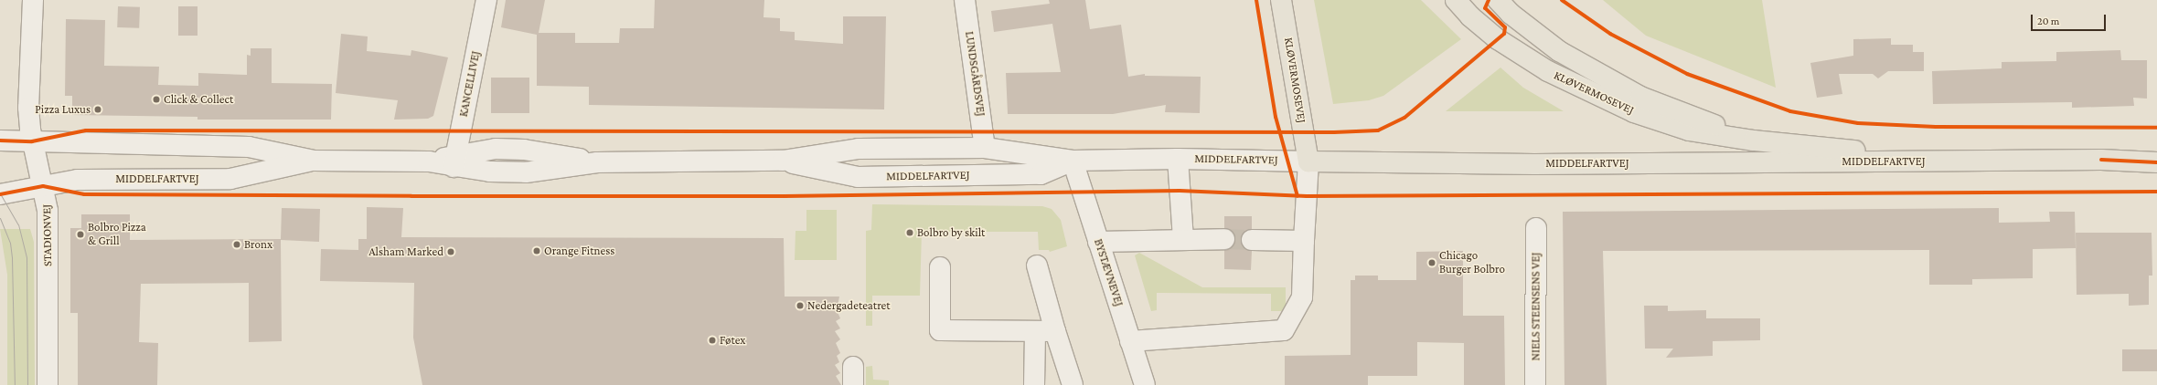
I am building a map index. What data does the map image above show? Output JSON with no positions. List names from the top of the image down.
{
  "streets": {
    "main road": ["KLØVERMOSEVEJ", "MIDDELFARTVEJ"],
    "street": [
      "LUNDSGÅRDSVEJ",
      "KANCELLIVEJ",
      "STADIONVEJ",
      "BYSTÆVNEVEJ",
      "NIELS STEENSENS VEJ"
    ]
  },
  "crossings": [
    ["LUNDSGÅRDSVEJ", "MIDDELFARTVEJ"],
    ["KLØVERMOSEVEJ", "MIDDELFARTVEJ"],
    ["KANCELLIVEJ", "MIDDELFARTVEJ"],
    ["MIDDELFARTVEJ", "STADIONVEJ"],
    ["MIDDELFARTVEJ", "BYSTÆVNEVEJ"]
  ],
  "places": [
    "Click & Collect",
    "Pizza Luxus",
    "Bolbro by skilt",
    "Bolbro Pizza & Grill",
    "Bronx",
    "Orange Fitness",
    "Alsham Marked",
    "Chicago Burger Bolbro",
    "Nedergadeteatret",
    "Føtex"
  ],
  "scale_bar": "20 m"
}
